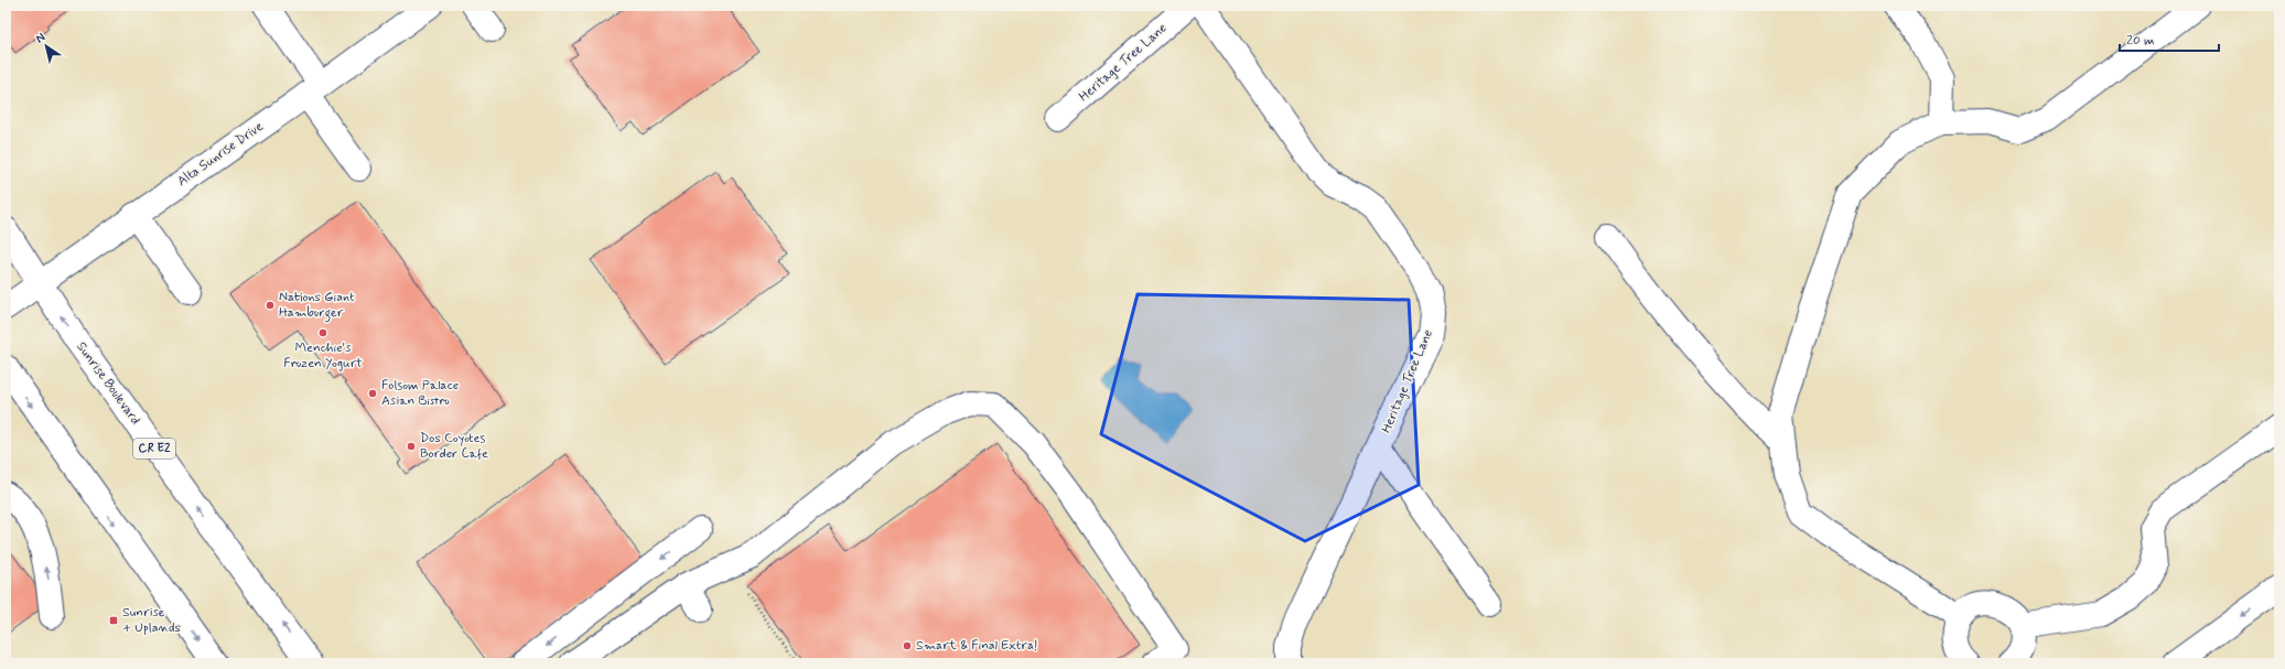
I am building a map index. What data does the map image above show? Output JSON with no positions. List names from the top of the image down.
{
  "streets": {
    "street": [
      "Heritage Tree Lane",
      "Alta Sunrise Drive",
      "Sunrise Boulevard",
      "CR E2"
    ]
  },
  "crossings": [
    ["Alta Sunrise Drive", "Sunrise Boulevard"]
  ],
  "places": {
    "other": [
      "Nations Giant Hamburger",
      "Menchie's Frozen Yogurt",
      "Folsom Palace Asian Bistro",
      "Dos Coyotes Border Cafe",
      "Smart & Final Extra!"
    ],
    "transit": ["Sunrise + Uplands"]
  },
  "scale_bar": "20 m",
  "north": "top left"
}
